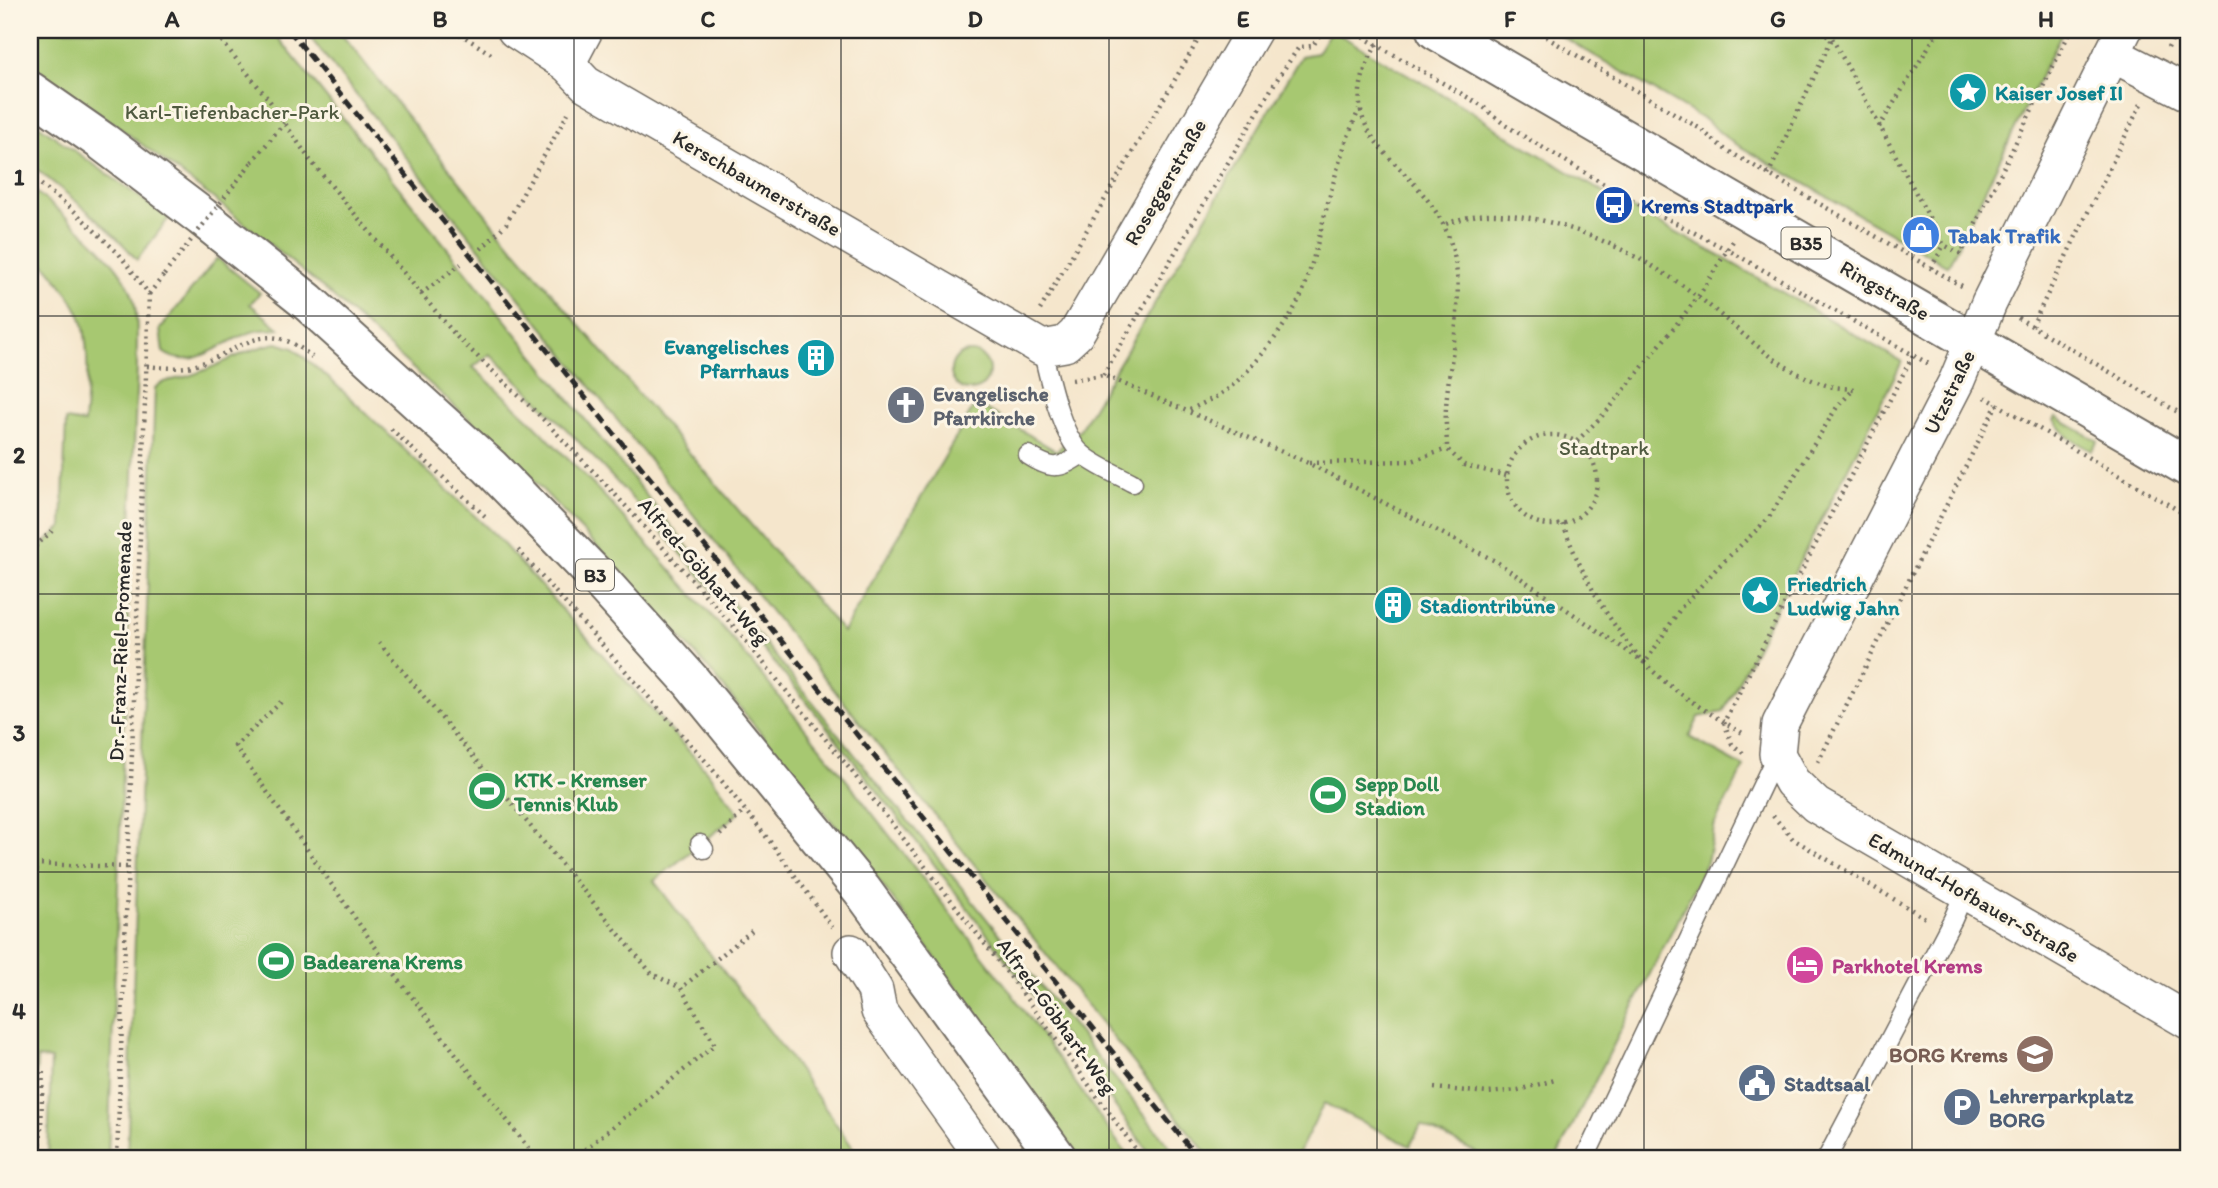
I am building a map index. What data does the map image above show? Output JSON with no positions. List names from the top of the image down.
{
  "streets": {
    "main road": ["B35", "Ringstraße", "B3"],
    "street": [
      "Roseggerstraße",
      "Kerschbaumerstraße",
      "Utzstraße",
      "Edmund-Hofbauer-Straße"
    ],
    "path": ["Alfred-Göbhart-Weg", "Dr.-Franz-Riel-Promenade"]
  },
  "crossings": [
    ["Roseggerstraße", "Kerschbaumerstraße"],
    ["Ringstraße", "Utzstraße"],
    ["Utzstraße", "Edmund-Hofbauer-Straße"]
  ],
  "parks": ["Karl-Tiefenbacher-Park", "Stadtpark"],
  "places": {
    "place": ["Kaiser Josef II", "Friedrich Ludwig Jahn"],
    "bus stop": ["Krems Stadtpark"],
    "shop": ["Tabak Trafik"],
    "building": ["Evangelisches Pfarrhaus", "Stadiontribüne"],
    "church": ["Evangelische Pfarrkirche"],
    "sports": ["KTK - Kremser Tennis Klub", "Sepp Doll Stadion", "Badearena Krems"],
    "hotel": ["Parkhotel Krems"],
    "school or university": ["BORG Krems"],
    "public building": ["Stadtsaal"],
    "parking": ["Lehrerparkplatz BORG"]
  },
  "grid": {
    "columns": [
      "A",
      "B",
      "C",
      "D",
      "E",
      "F",
      "G",
      "H"
    ],
    "rows": [
      "1",
      "2",
      "3",
      "4"
    ]
  }
}
